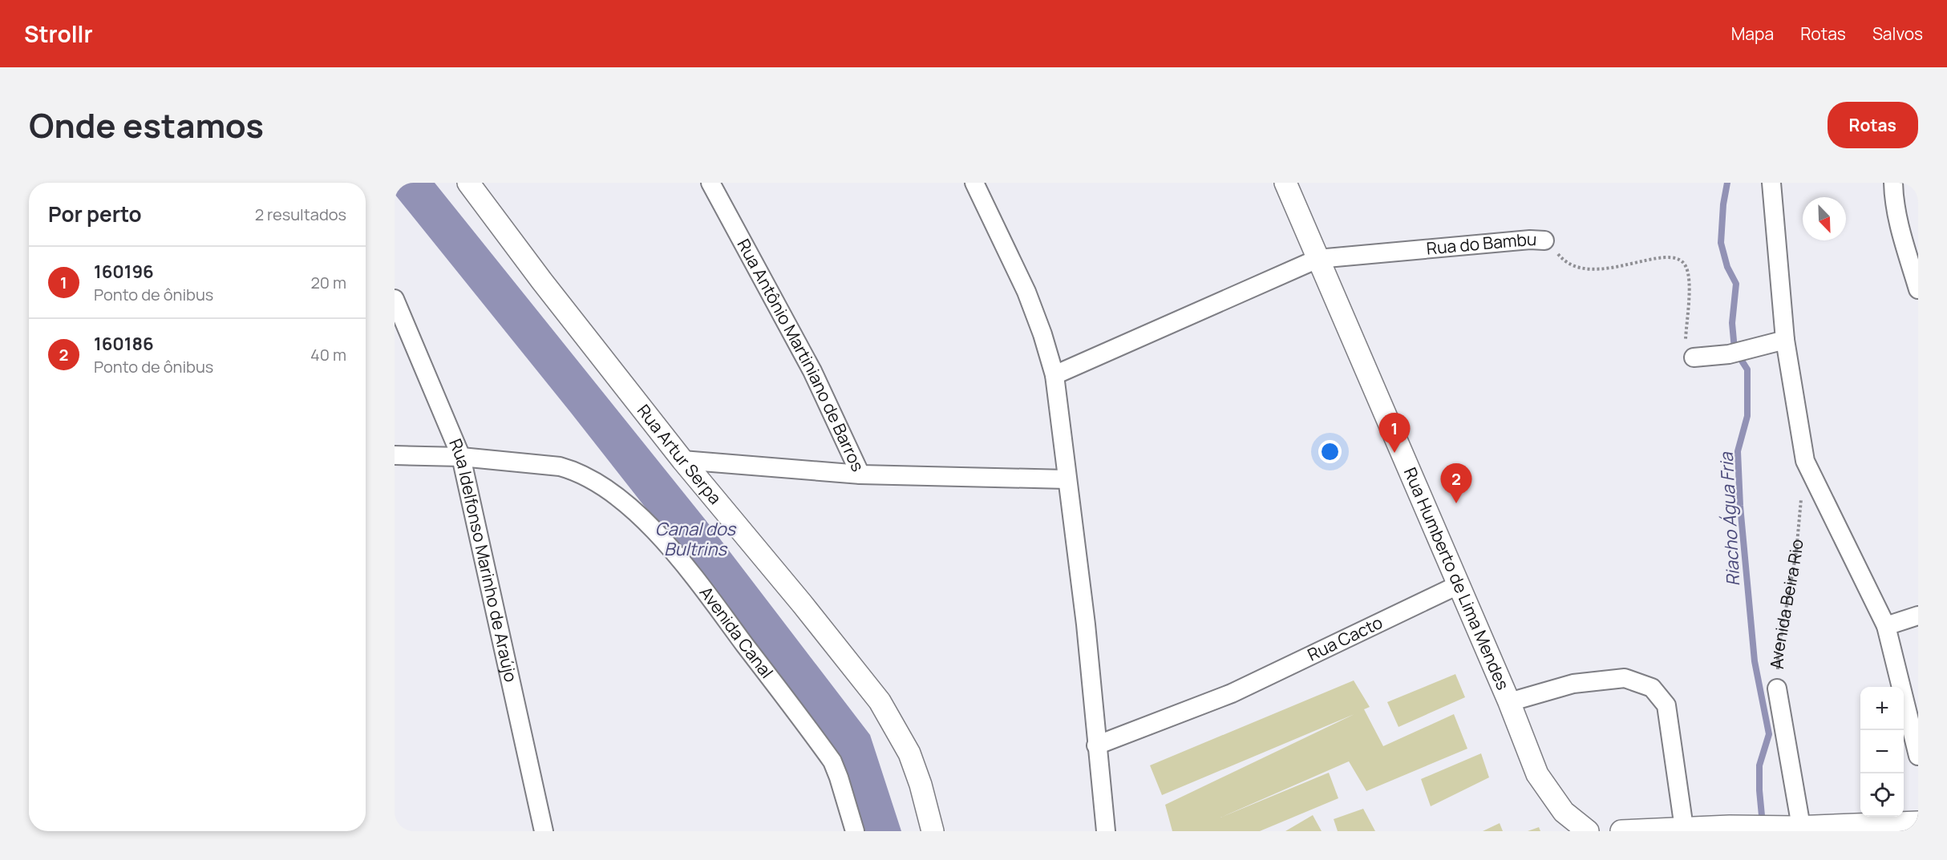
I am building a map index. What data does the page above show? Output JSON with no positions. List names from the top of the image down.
{
  "streets": {
    "street": [
      "Rua do Bambu",
      "Rua Antônio Martiniano de Barros",
      "Rua Artur Serpa",
      "Rua Idelfonso Marinho de Araújo",
      "Rua Humberto de Lima Mendes",
      "Avenida Beira Rio",
      "Avenida Canal",
      "Rua Cacto"
    ]
  },
  "crossings": [
    ["Rua do Bambu", "Rua Humberto de Lima Mendes"],
    ["Rua Idelfonso Marinho de Araújo", "Avenida Canal"],
    ["Rua Humberto de Lima Mendes", "Rua Cacto"]
  ],
  "water": ["Riacho Água Fria", "Canal dos Bultrins"],
  "north": "bottom right",
  "page": {
    "header": "Strollr",
    "nav": ["Mapa", "Rotas", "Salvos"],
    "title": "Onde estamos",
    "buttons": "Rotas",
    "heading": ["Por perto", "2 resultados"],
    "list": [
      {
        "mark": "1",
        "name": "160196",
        "note": "Ponto de ônibus",
        "value": "20 m"
      },
      {
        "mark": "2",
        "name": "160186",
        "note": "Ponto de ônibus",
        "value": "40 m"
      }
    ],
    "pins": ["1", "2"],
    "map_buttons": ["+", "−"]
  }
}
